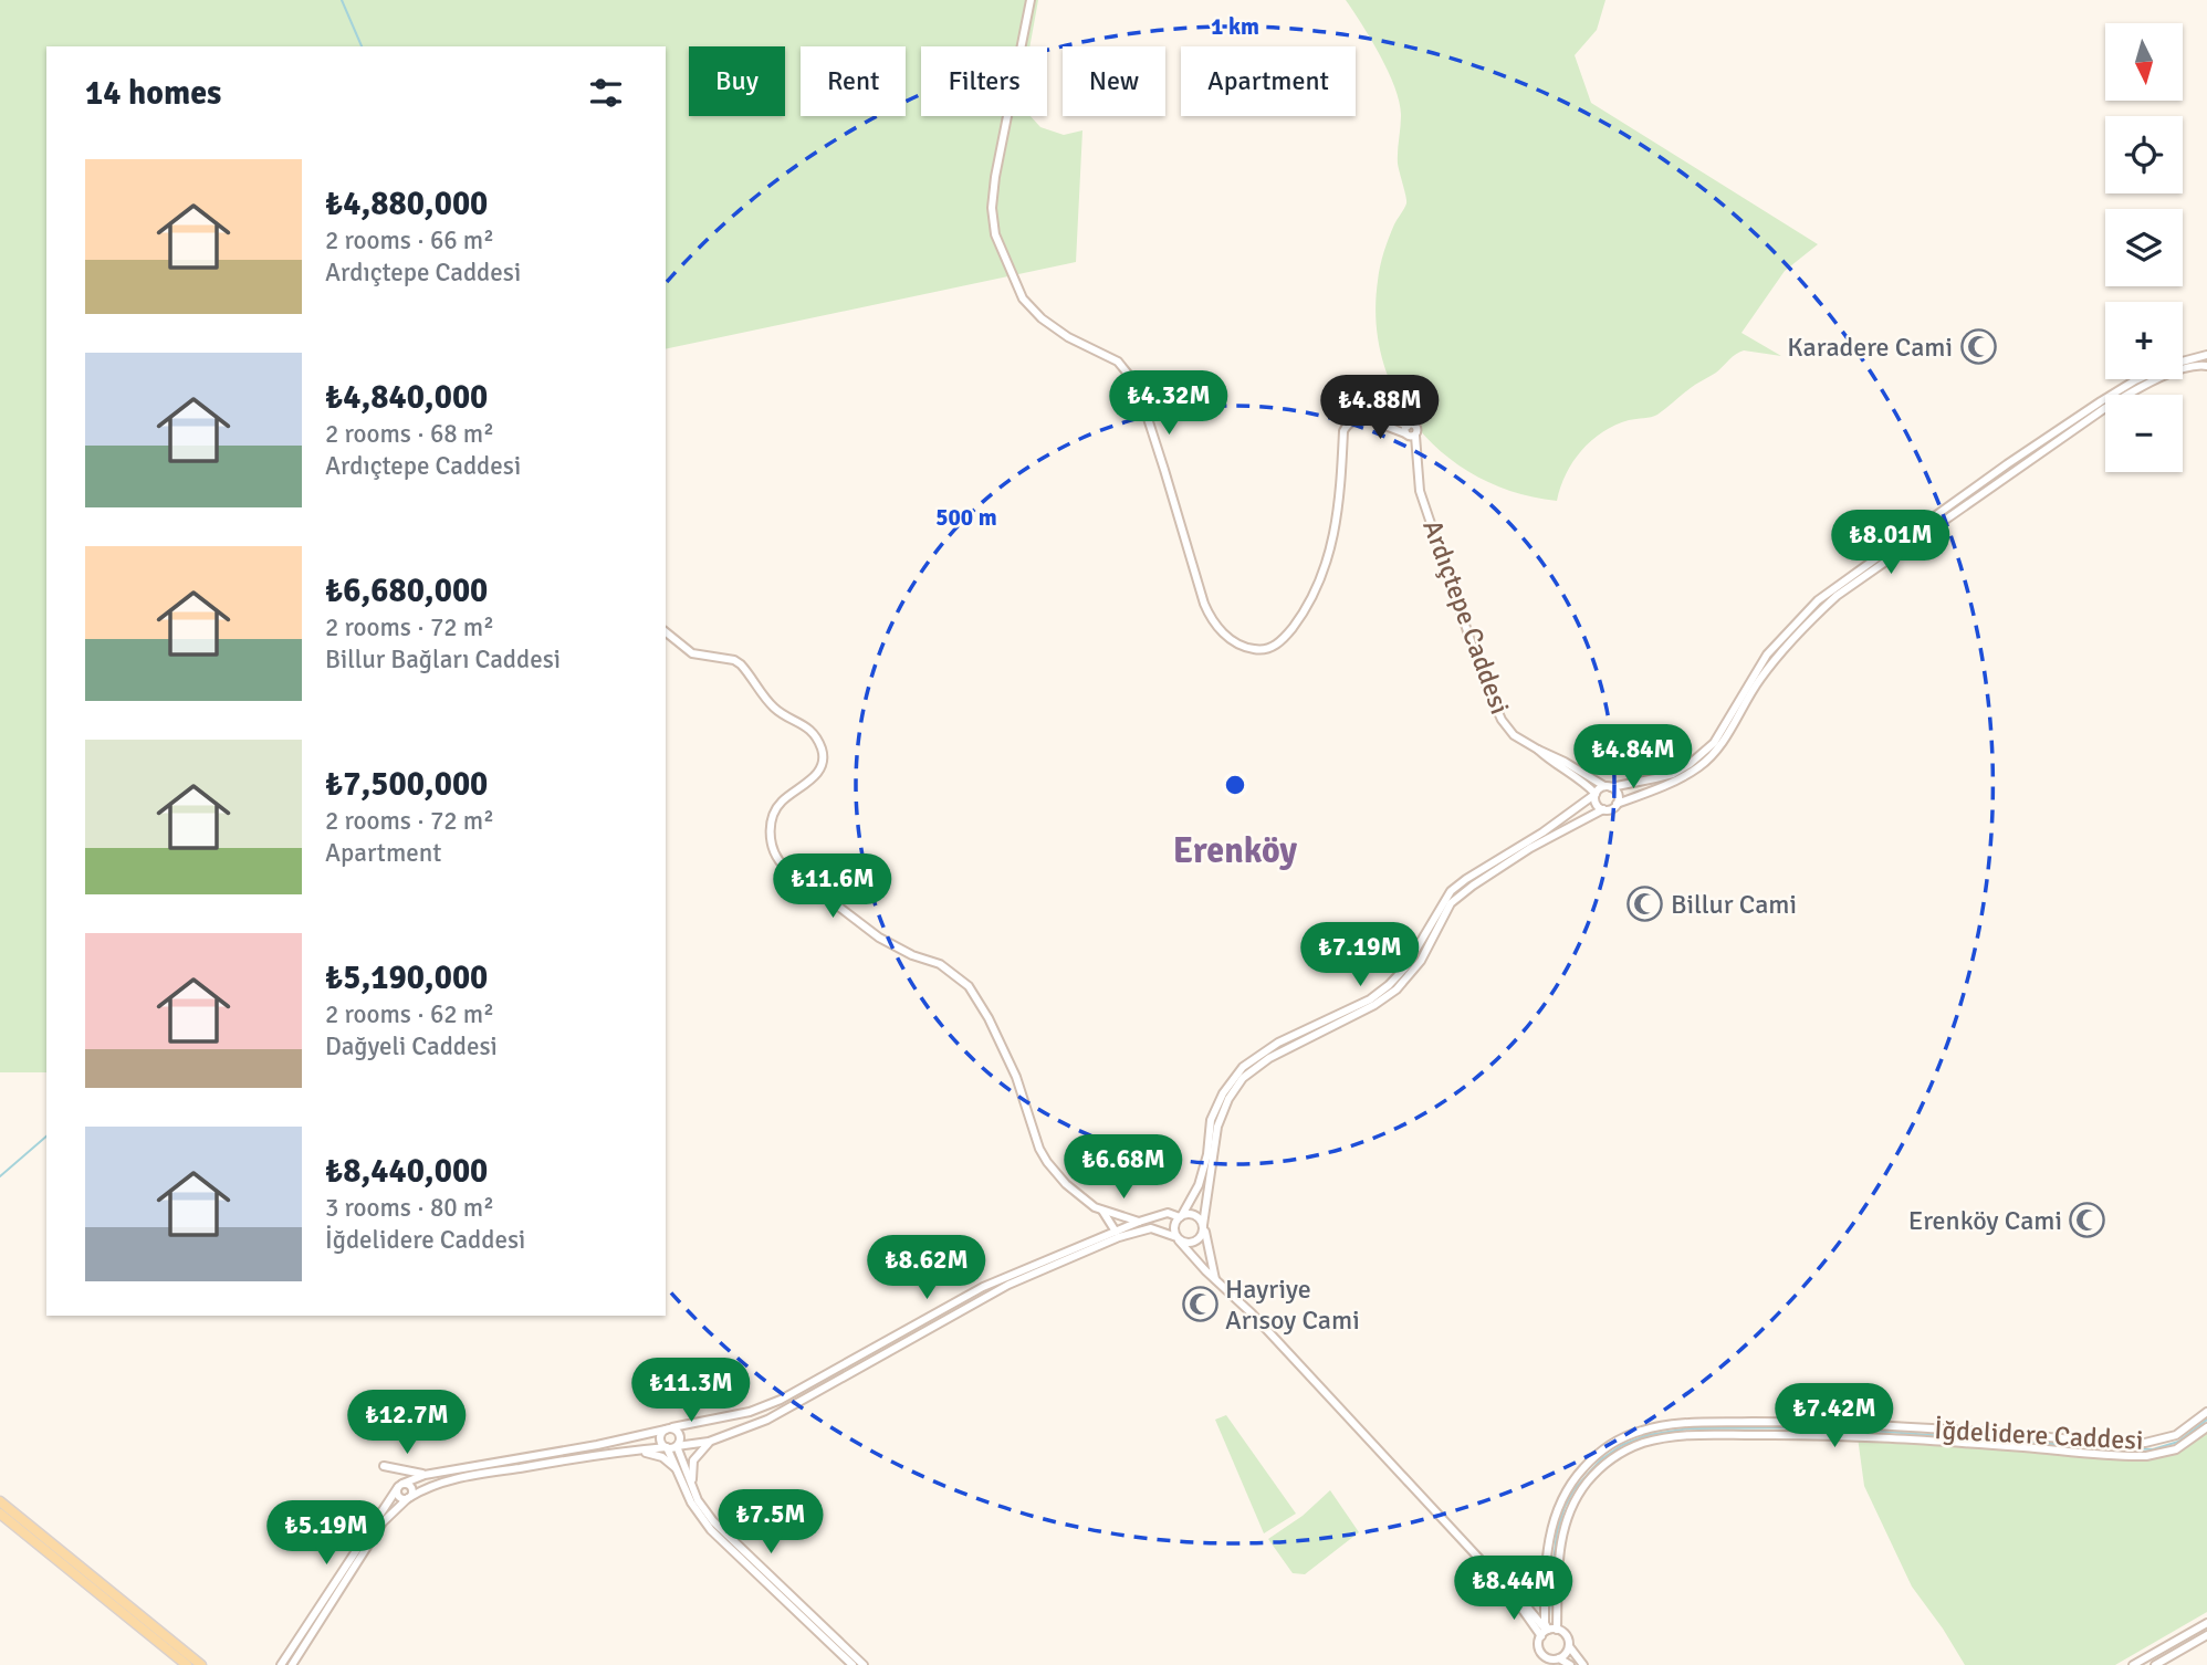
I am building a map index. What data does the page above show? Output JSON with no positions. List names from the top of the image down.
{
  "streets": {
    "street": ["Ardıçtepe Caddesi", "İğdelidere Caddesi"]
  },
  "districts": ["Erenköy"],
  "places": {
    "mosque": [
      "Karadere Cami",
      "Billur Cami",
      "Erenköy Cami",
      "Hayriye Arısoy Cami"
    ]
  },
  "north": "bottom",
  "page": {
    "map_buttons": ["+", "−"],
    "chip": [
      "Buy",
      "Rent",
      "Filters",
      "New",
      "Apartment"
    ],
    "heading": "14 homes",
    "list": [
      {
        "name": "₺4,880,000",
        "note": "2 rooms · 66 m² · Ardıçtepe Caddesi"
      },
      {
        "name": "₺4,840,000",
        "note": "2 rooms · 68 m² · Ardıçtepe Caddesi"
      },
      {
        "name": "₺6,680,000",
        "note": "2 rooms · 72 m² · Billur Bağları Caddesi"
      },
      {
        "name": "₺7,500,000",
        "note": "2 rooms · 72 m² · Apartment"
      },
      {
        "name": "₺5,190,000",
        "note": "2 rooms · 62 m² · Dağyeli Caddesi"
      },
      {
        "name": "₺8,440,000",
        "note": "3 rooms · 80 m² · İğdelidere Caddesi"
      }
    ],
    "price": [
      "₺4.32M",
      "₺4.88M",
      "₺8.01M",
      "₺4.84M",
      "₺11.6M",
      "₺7.19M",
      "₺6.68M",
      "₺8.62M",
      "₺11.3M",
      "₺7.42M",
      "₺12.7M",
      "₺7.5M",
      "₺5.19M",
      "₺8.44M"
    ]
  },
  "rings": ["1 km", "500 m"]
}
